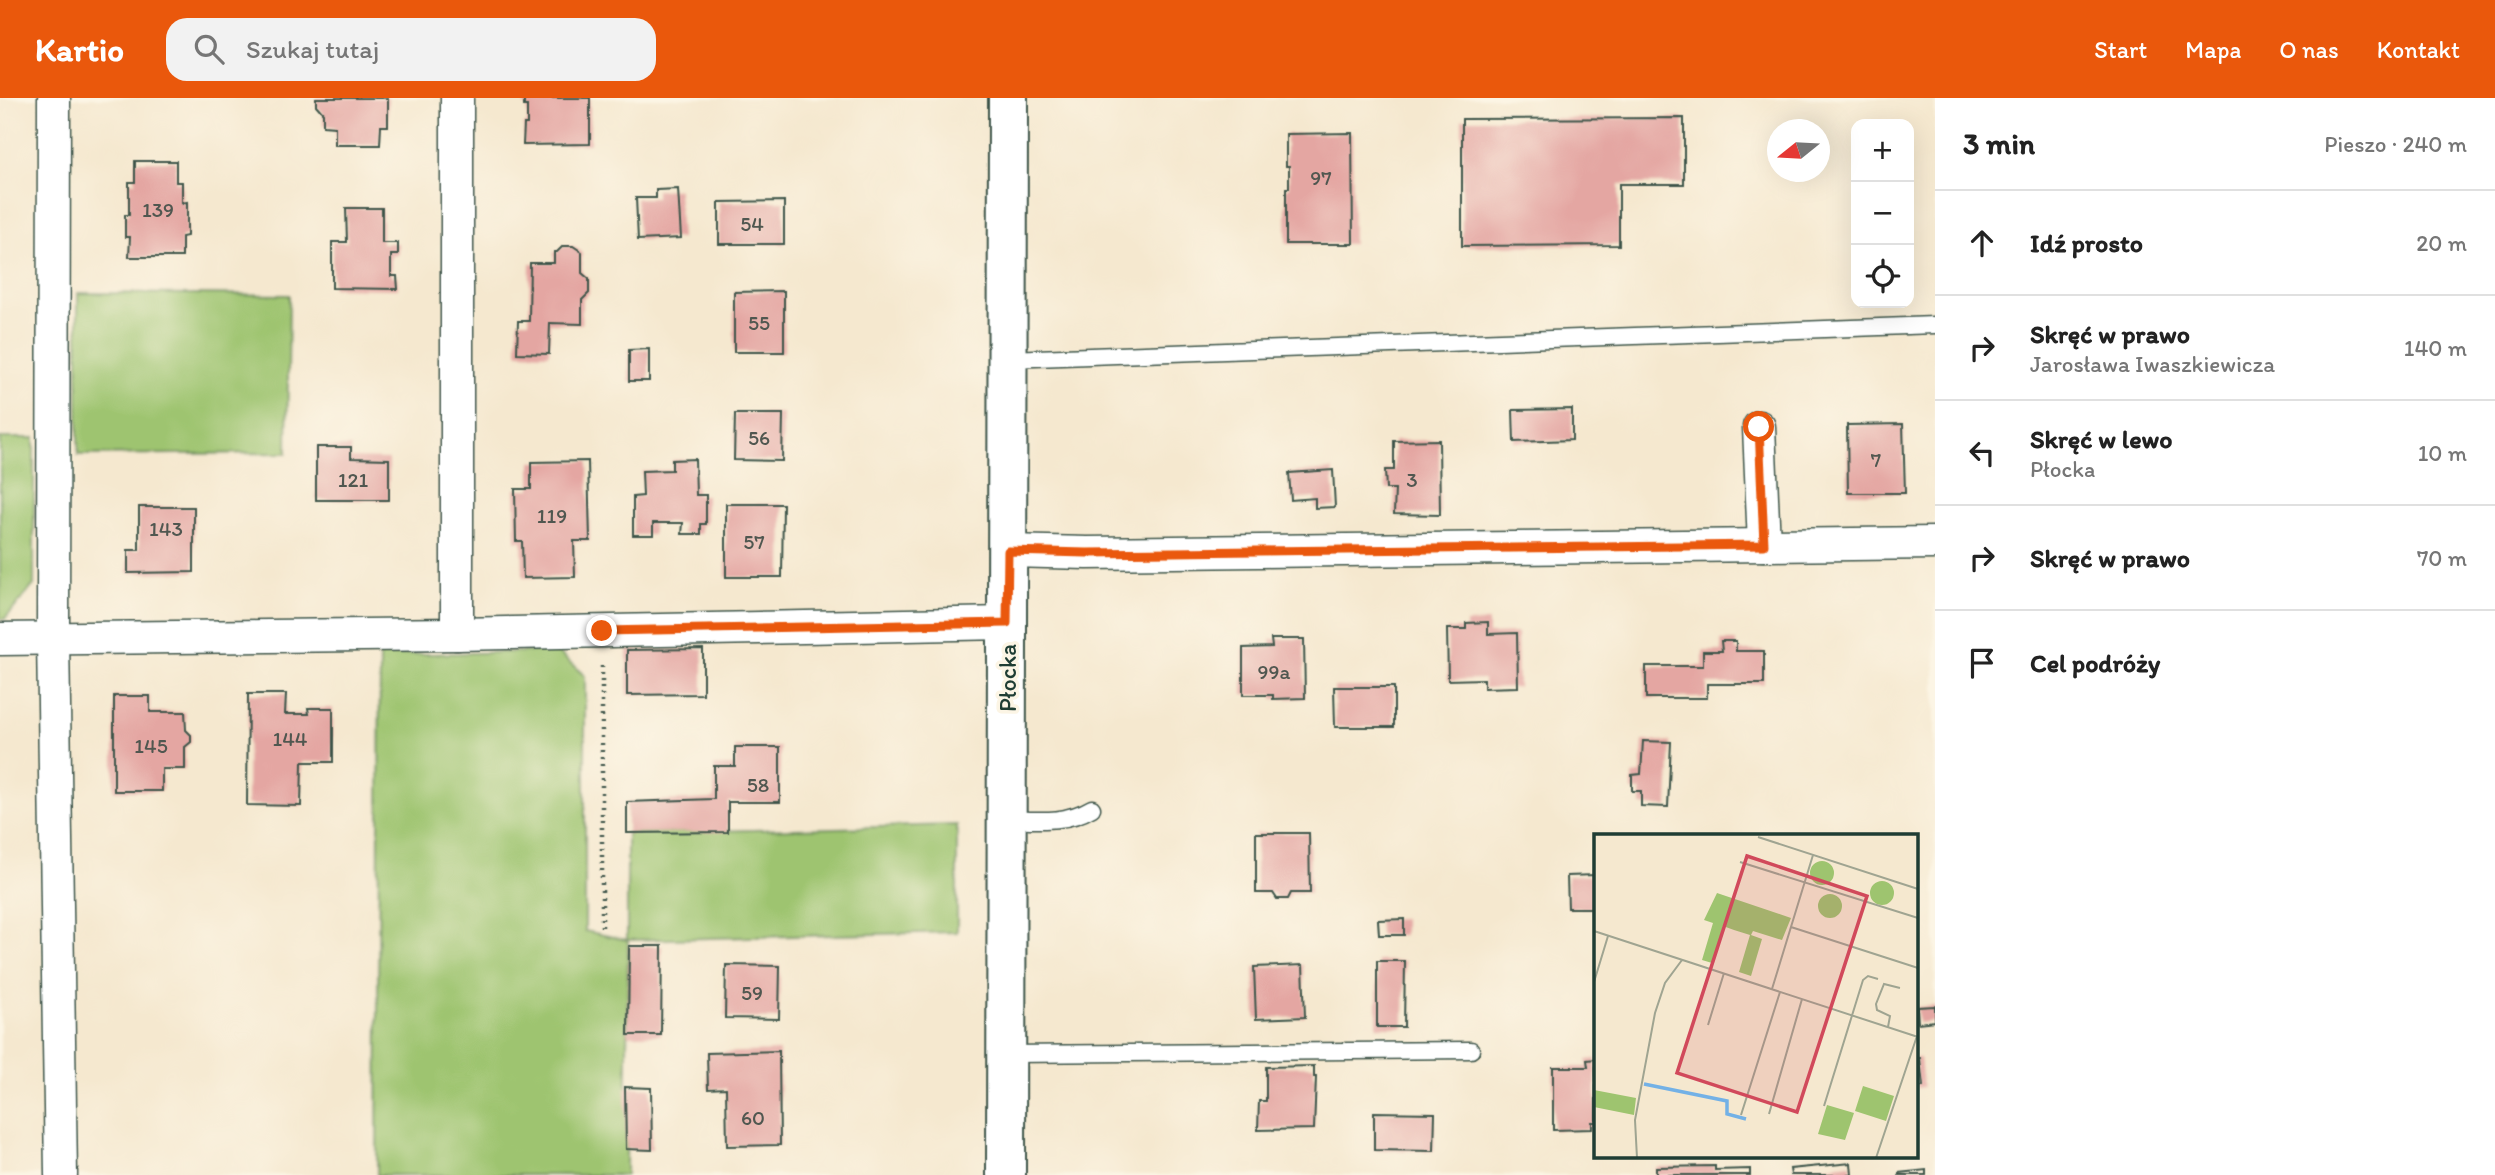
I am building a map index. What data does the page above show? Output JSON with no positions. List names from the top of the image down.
{
  "streets": {
    "street": ["Płocka"]
  },
  "house_numbers": [
    "97",
    "139",
    "54",
    "55",
    "56",
    "7",
    "121",
    "3",
    "119",
    "143",
    "57",
    "99a",
    "144",
    "145",
    "58",
    "59",
    "60"
  ],
  "north": "left",
  "page": {
    "header": "Kartio",
    "search": "Szukaj tutaj",
    "nav": [
      "Start",
      "Mapa",
      "O nas",
      "Kontakt"
    ],
    "heading": ["3 min", "Pieszo · 240 m"],
    "map_buttons": ["+", "−"],
    "list": [
      ["Idź prosto", "20 m"],
      ["Skręć w prawo", "Jarosława Iwaszkiewicza", "140 m"],
      ["Skręć w lewo", "Płocka", "10 m"],
      ["Skręć w prawo", "70 m"],
      "Cel podróży"
    ]
  }
}
